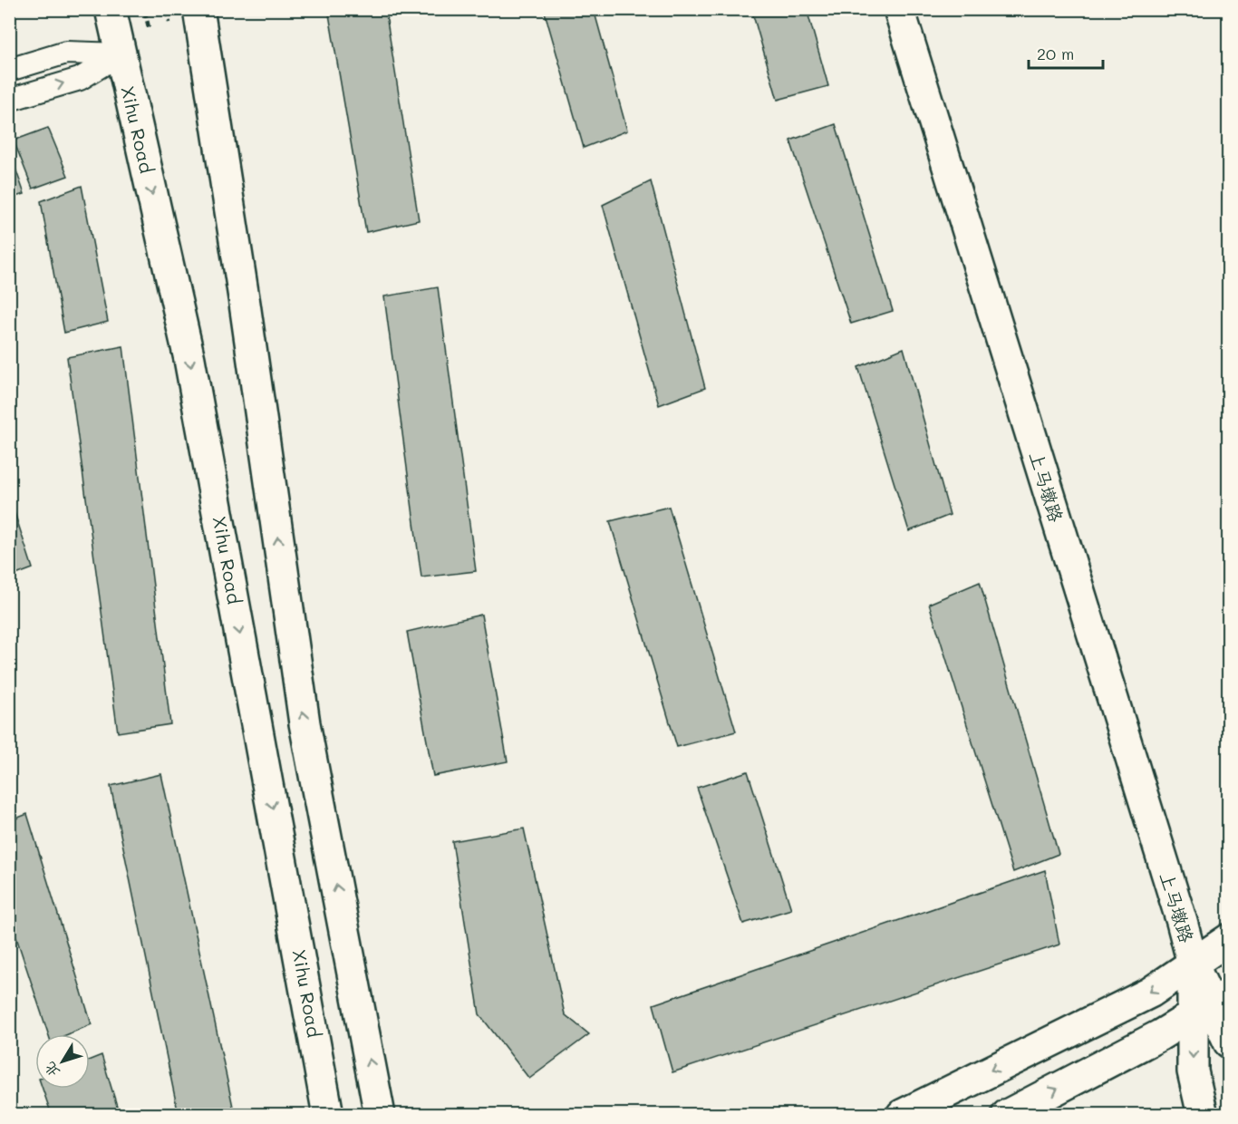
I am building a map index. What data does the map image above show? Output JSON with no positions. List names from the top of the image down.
{
  "streets": {
    "main road": ["Xihu Road", "上马墩路"]
  },
  "scale_bar": "20 m",
  "north": "bottom left"
}
